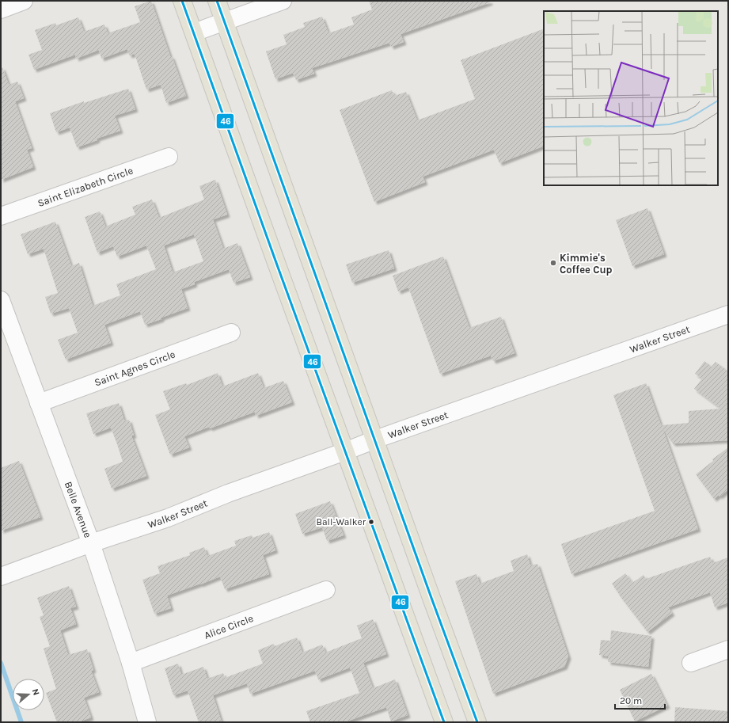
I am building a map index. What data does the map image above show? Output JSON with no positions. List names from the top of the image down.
{
  "streets": {
    "street": [
      "Saint Elizabeth Circle",
      "Walker Street",
      "Saint Agnes Circle",
      "Belle Avenue",
      "Alice Circle"
    ]
  },
  "crossings": [
    ["Walker Street", "Belle Avenue"],
    ["Saint Agnes Circle", "Belle Avenue"],
    ["Belle Avenue", "Alice Circle"]
  ],
  "places": ["Kimmie's Coffee Cup", "Ball-Walker"],
  "lines": ["transit line 46"],
  "scale_bar": "20 m",
  "north": "right"
}
